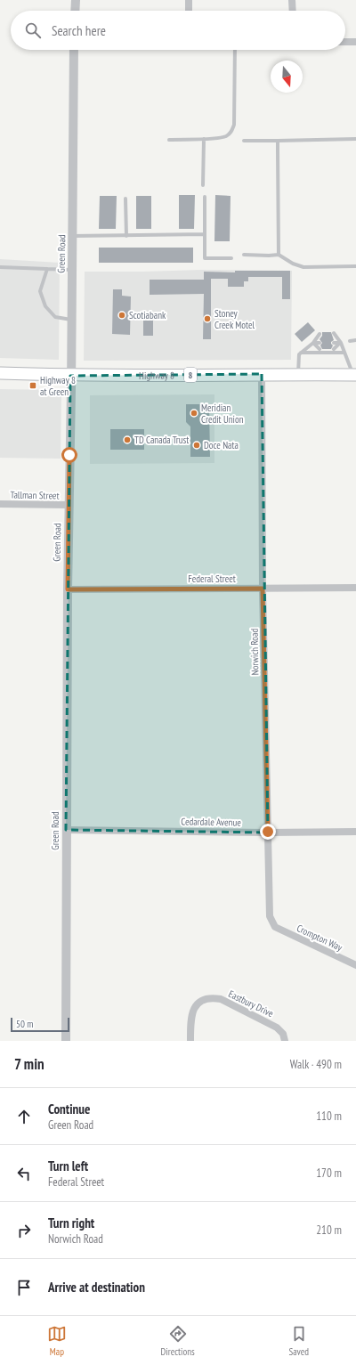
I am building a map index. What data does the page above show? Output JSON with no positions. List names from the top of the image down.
{
  "streets": {
    "main road": ["Highway 8", "8"],
    "street": [
      "Green Road",
      "Tallman Street",
      "Federal Street",
      "Norwich Road",
      "Cedardale Avenue",
      "Crompton Way",
      "Eastbury Drive"
    ]
  },
  "crossings": [
    ["Green Road", "Highway 8"],
    ["Green Road", "Tallman Street"],
    ["Green Road", "Federal Street"],
    ["Green Road", "Cedardale Avenue"],
    ["Highway 8", "Norwich Road"],
    ["Federal Street", "Norwich Road"],
    ["Norwich Road", "Cedardale Avenue"],
    ["Norwich Road", "Crompton Way"]
  ],
  "places": {
    "other": [
      "Scotiabank",
      "Stoney Creek Motel",
      "Meridian Credit Union",
      "TD Canada Trust",
      "Doce Nata"
    ],
    "transit": ["Highway 8 at Green"]
  },
  "scale_bar": "50 m",
  "north": "bottom",
  "page": {
    "search": "Search here",
    "scale": "50 m",
    "heading": ["7 min", "Walk · 490 m"],
    "list": [
      ["Continue", "Green Road", "110 m"],
      ["Turn left", "Federal Street", "170 m"],
      ["Turn right", "Norwich Road", "210 m"],
      "Arrive at destination"
    ],
    "nav": ["Map", "Directions", "Saved"]
  }
}
